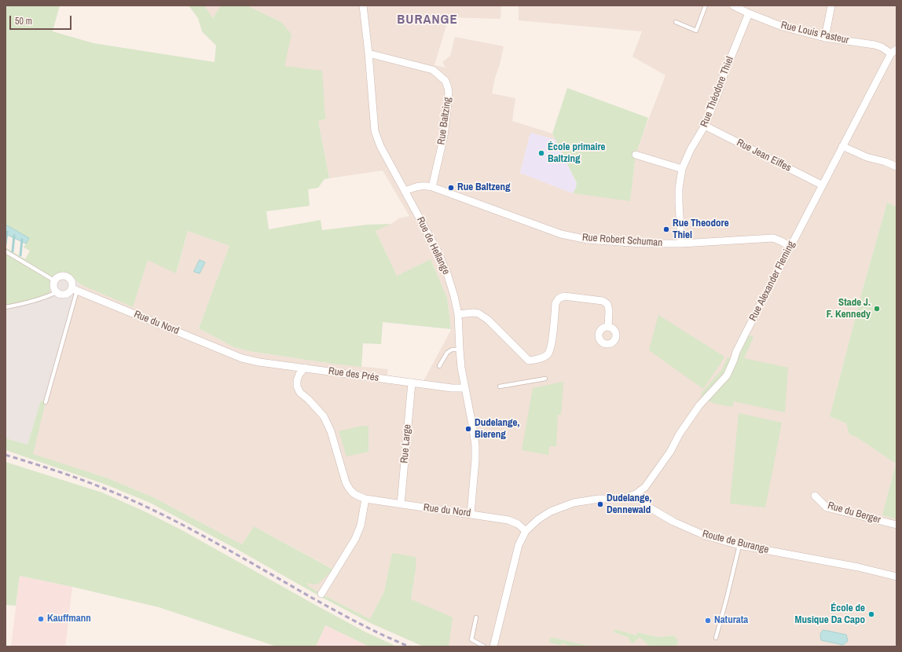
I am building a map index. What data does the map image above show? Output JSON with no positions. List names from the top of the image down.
{
  "streets": {
    "street": [
      "Rue Louis Pasteur",
      "Rue Théodore Thiel",
      "Rue Baltzing",
      "Rue Jean Eiffes",
      "Rue Robert Schuman",
      "Rue de Hellange",
      "Rue Alexander Fleming",
      "Rue du Nord",
      "Rue des Prés",
      "Rue Large",
      "Rue du Berger",
      "Route de Burange"
    ]
  },
  "crossings": [
    ["Rue Louis Pasteur", "Rue Théodore Thiel"],
    ["Rue Louis Pasteur", "Rue Alexander Fleming"],
    ["Rue Théodore Thiel", "Rue Jean Eiffes"],
    ["Rue Théodore Thiel", "Rue Robert Schuman"],
    ["Rue Baltzing", "Rue Robert Schuman"],
    ["Rue Baltzing", "Rue de Hellange"],
    ["Rue Jean Eiffes", "Rue Alexander Fleming"],
    ["Rue Robert Schuman", "Rue de Hellange"],
    ["Rue Robert Schuman", "Rue Alexander Fleming"],
    ["Rue de Hellange", "Rue du Nord"],
    ["Rue de Hellange", "Rue des Prés"],
    ["Rue Alexander Fleming", "Route de Burange"],
    ["Rue du Nord", "Rue des Prés"],
    ["Rue du Nord", "Rue Large"],
    ["Rue des Prés", "Rue Large"]
  ],
  "districts": ["BURANGE"],
  "places": [
    "École primaire Baltzing",
    "Rue Baltzeng",
    "Rue Theodore Thiel",
    "Stade J. F. Kennedy",
    "Dudelange, Biereng",
    "Dudelange, Dennewald",
    "École de Musique Da Capo",
    "Kauffmann",
    "Naturata"
  ],
  "scale_bar": "50 m"
}
